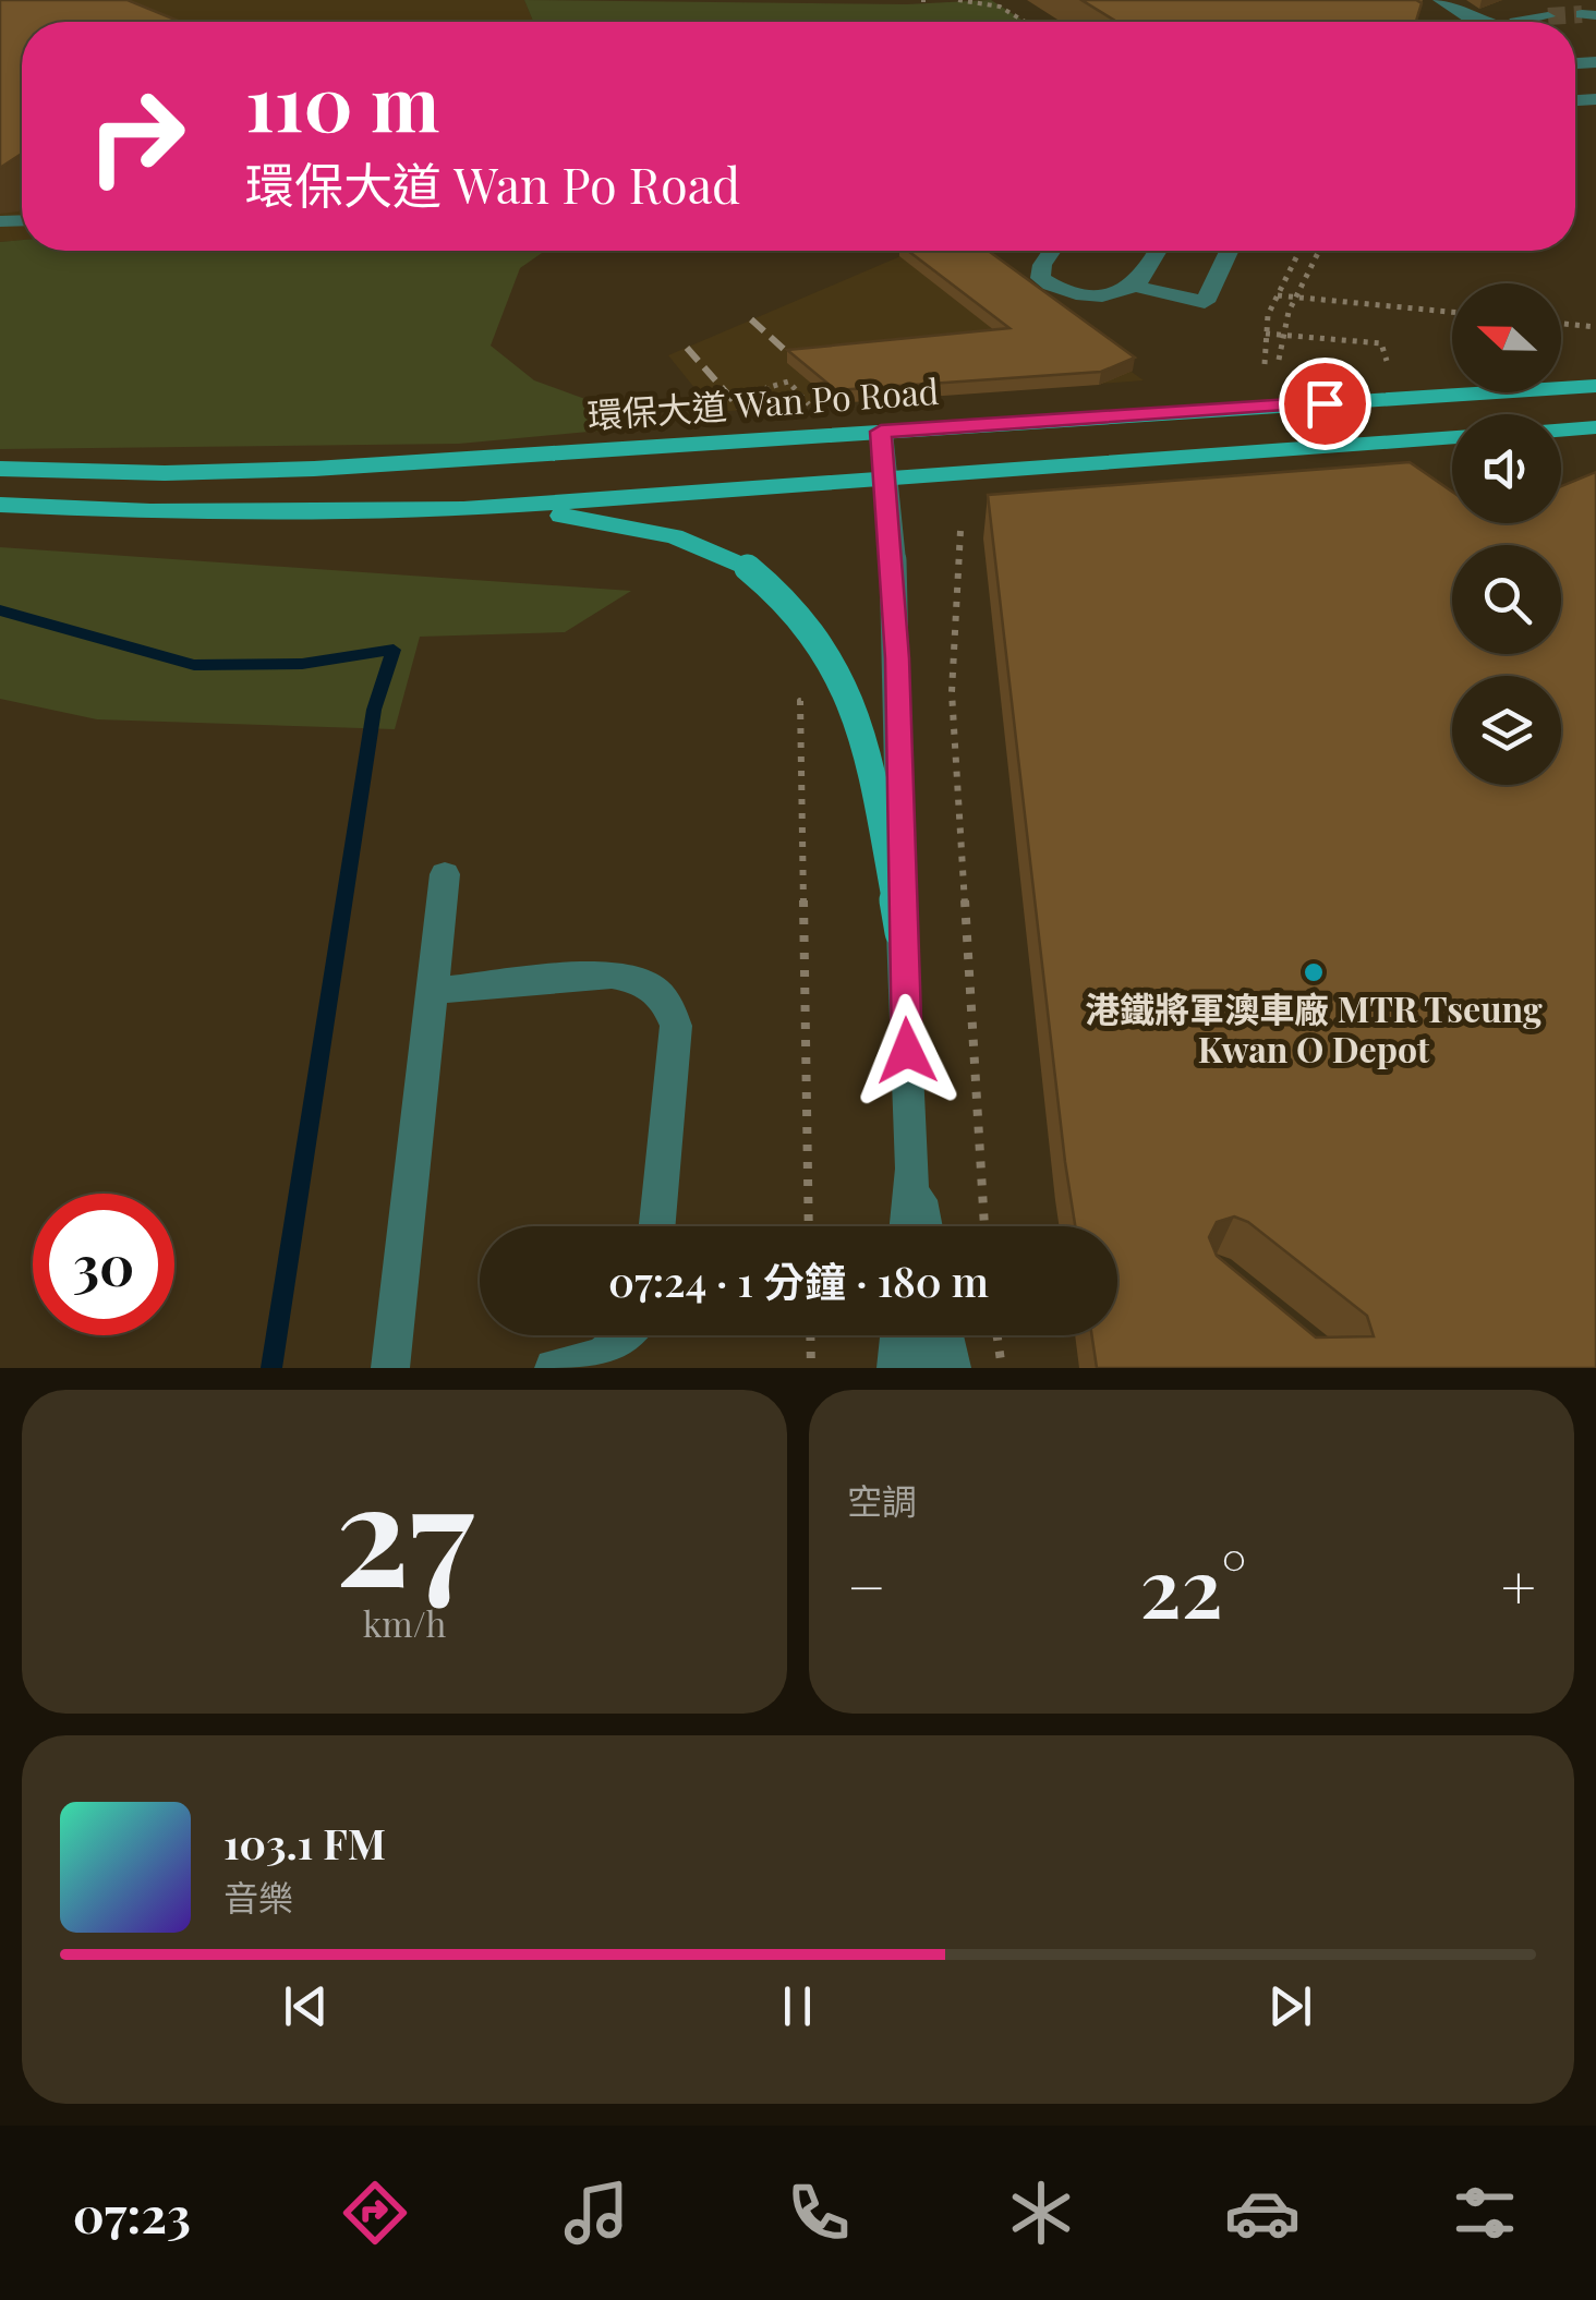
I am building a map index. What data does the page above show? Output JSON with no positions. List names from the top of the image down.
{
  "streets": {
    "main road": ["環保大道 Wan Po Road"]
  },
  "places": ["港鐵將軍澳車廠 MTR Tseung Kwan O Depot"],
  "north": "left",
  "page": {
    "turn": ["110 m", "環保大道 Wan Po Road"],
    "limit": "30",
    "trip": "07:24 · 1 分鐘 · 180 m",
    "tile": [
      ["27", "km/h"],
      "空調"
    ],
    "heat": ["−", "22°", "+"],
    "song": ["103.1 FM", "音樂"],
    "tabs": "07:23"
  }
}
